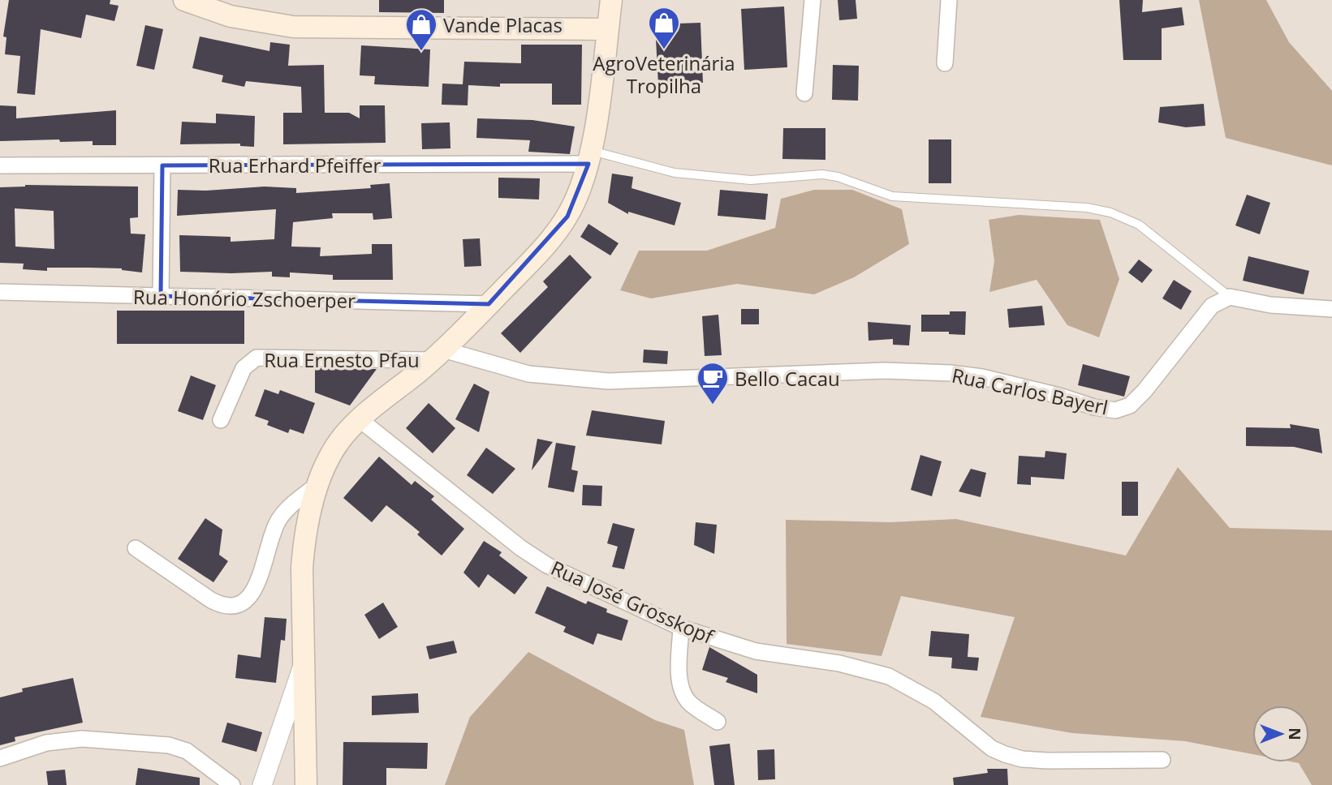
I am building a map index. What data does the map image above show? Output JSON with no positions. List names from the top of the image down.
{
  "streets": {
    "street": [
      "Rua Erhard Pfeiffer",
      "Rua Honório Zschoerper",
      "Rua Ernesto Pfau",
      "Rua Carlos Bayerl",
      "Rua José Grosskopf"
    ]
  },
  "crossings": [
    ["Rua Ernesto Pfau", "Rua Carlos Bayerl"]
  ],
  "places": {
    "shop": ["AgroVeterinária Tropilha", "Vande Placas"],
    "cafe": ["Bello Cacau"]
  },
  "north": "right"
}
